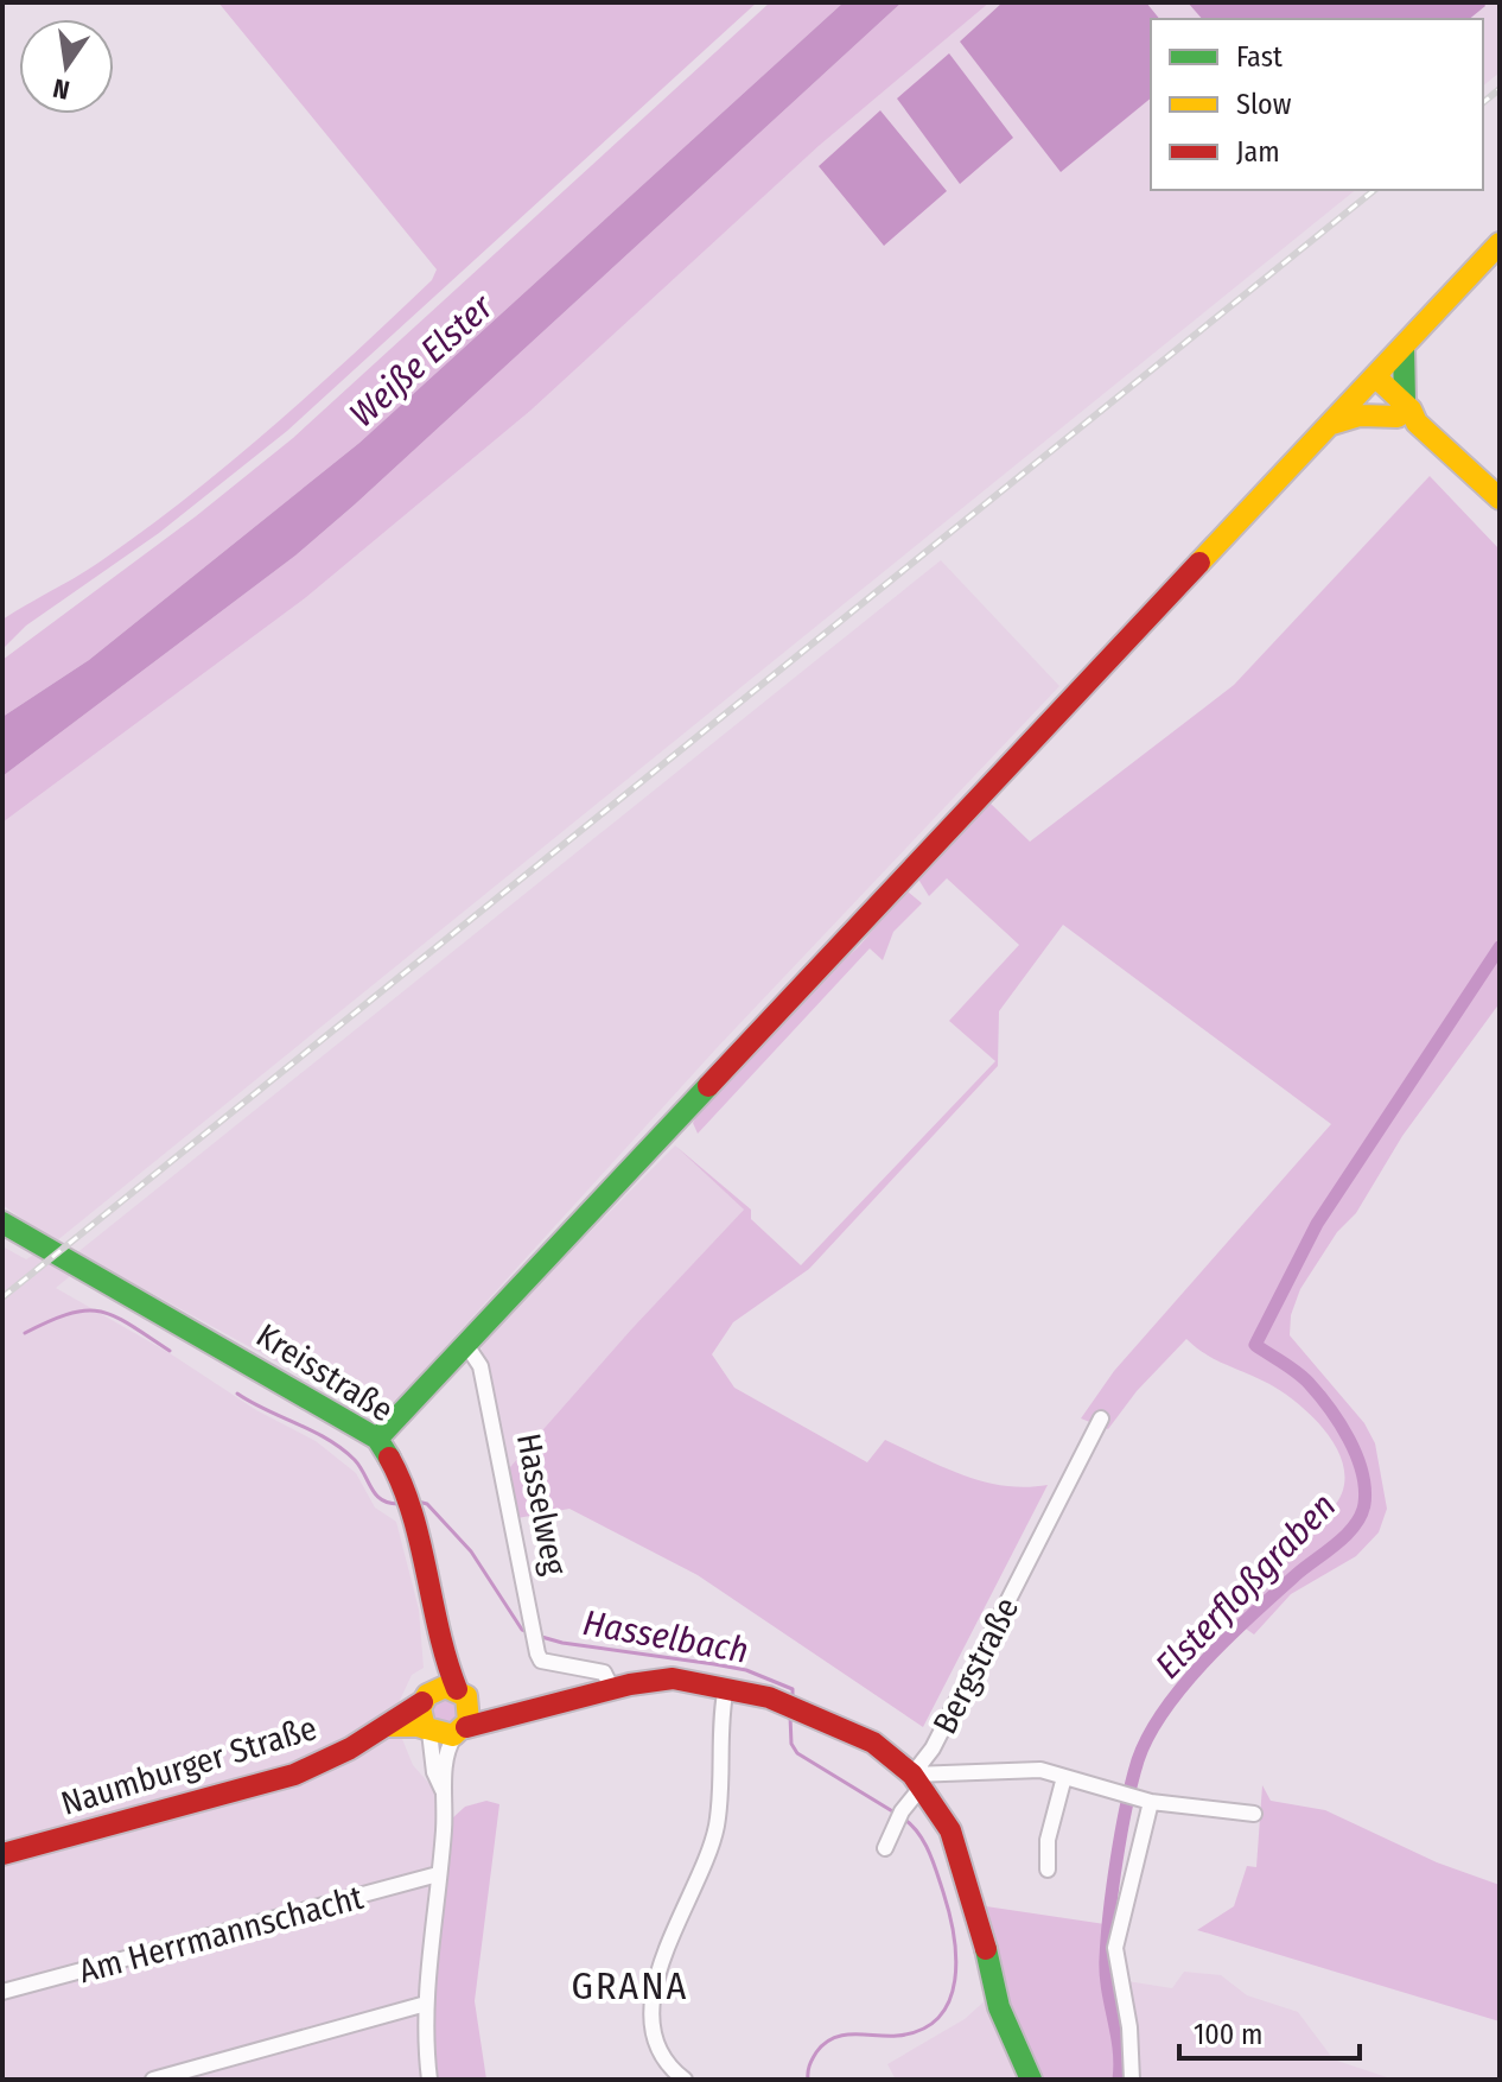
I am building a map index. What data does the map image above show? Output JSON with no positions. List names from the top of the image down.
{
  "streets": {
    "main road": ["Kreisstraße", "Naumburger Straße"],
    "street": ["Hasselweg", "Bergstraße", "Am Herrmannschacht"]
  },
  "crossings": [
    ["Kreisstraße", "Naumburger Straße"]
  ],
  "districts": ["GRANA"],
  "water": ["Weiße Elster", "Elsterfloßgraben", "Hasselbach"],
  "legend": ["Fast", "Slow", "Jam"],
  "scale_bar": "100 m",
  "north": "bottom"
}
